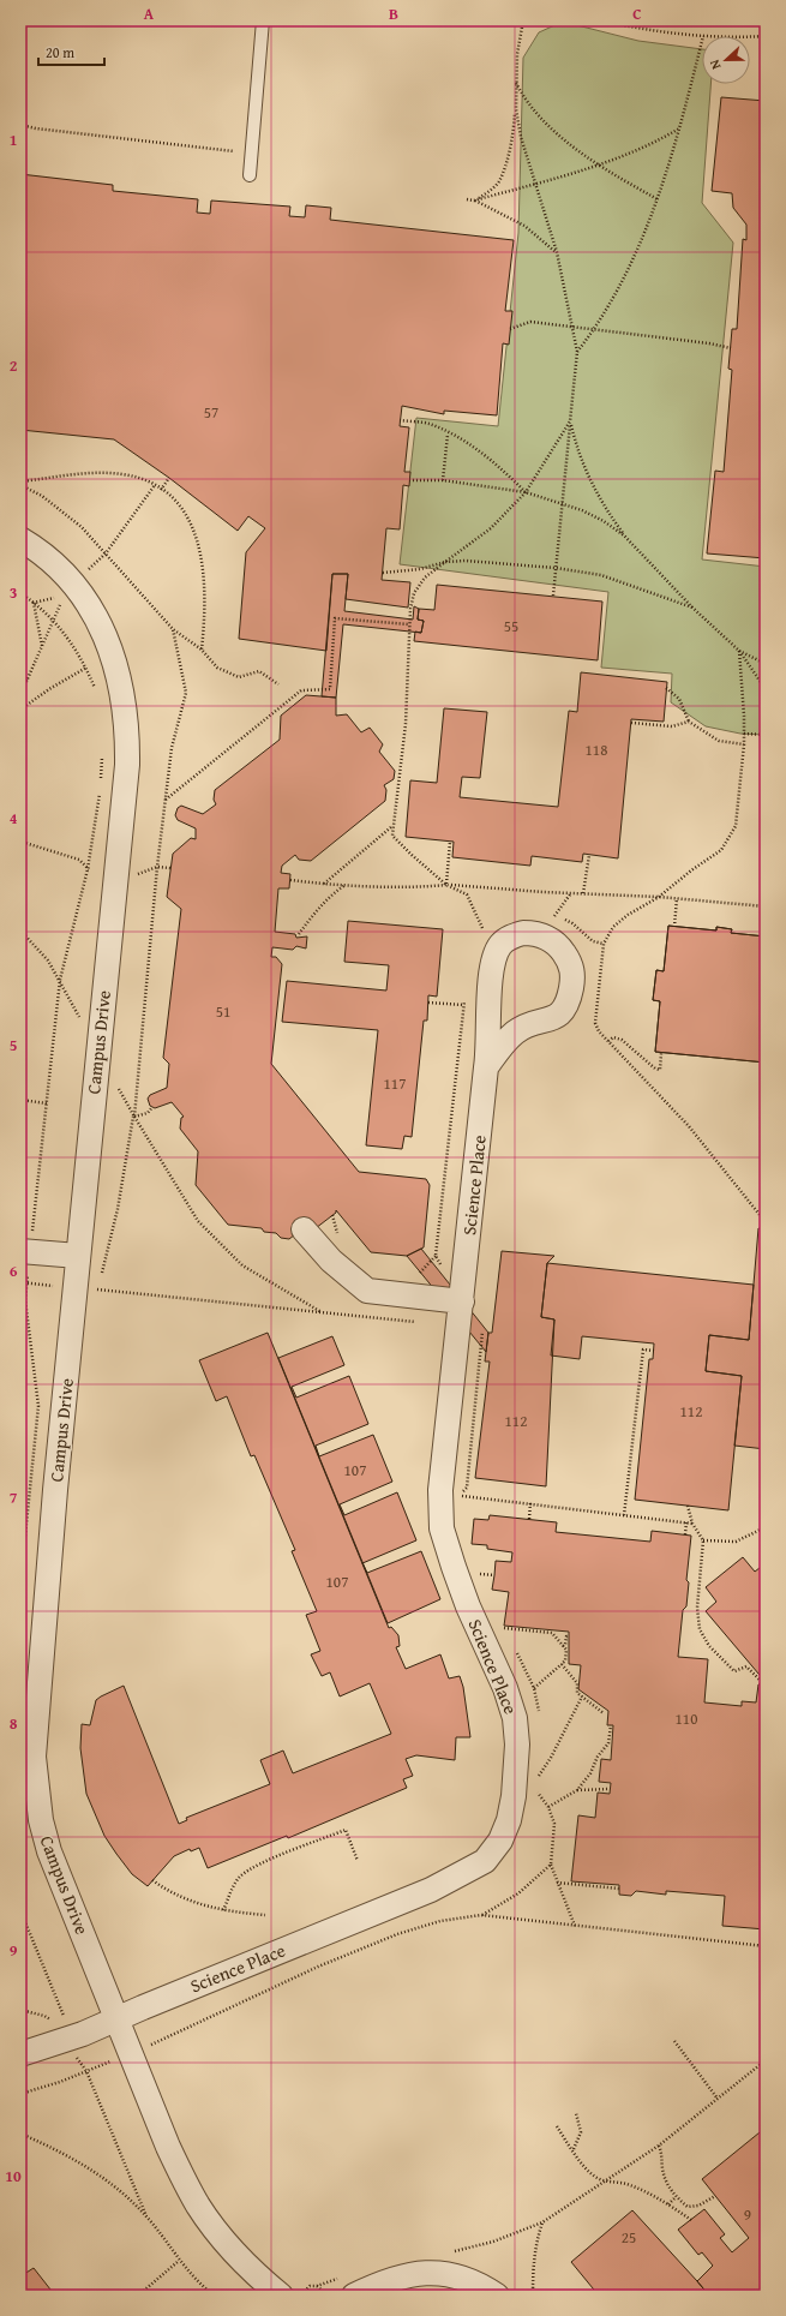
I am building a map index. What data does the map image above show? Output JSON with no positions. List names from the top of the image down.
{
  "streets": {
    "street": ["Campus Drive", "Science Place"]
  },
  "crossings": [
    ["Campus Drive", "Science Place"]
  ],
  "house_numbers": [
    "57",
    "55",
    "118",
    "51",
    "117",
    "112",
    "112",
    "107",
    "107",
    "110",
    "9",
    "25"
  ],
  "scale_bar": "20 m",
  "north": "left",
  "grid": {
    "columns": ["A", "B", "C"],
    "rows": [
      "1",
      "2",
      "3",
      "4",
      "5",
      "6",
      "7",
      "8",
      "9",
      "10"
    ]
  }
}
